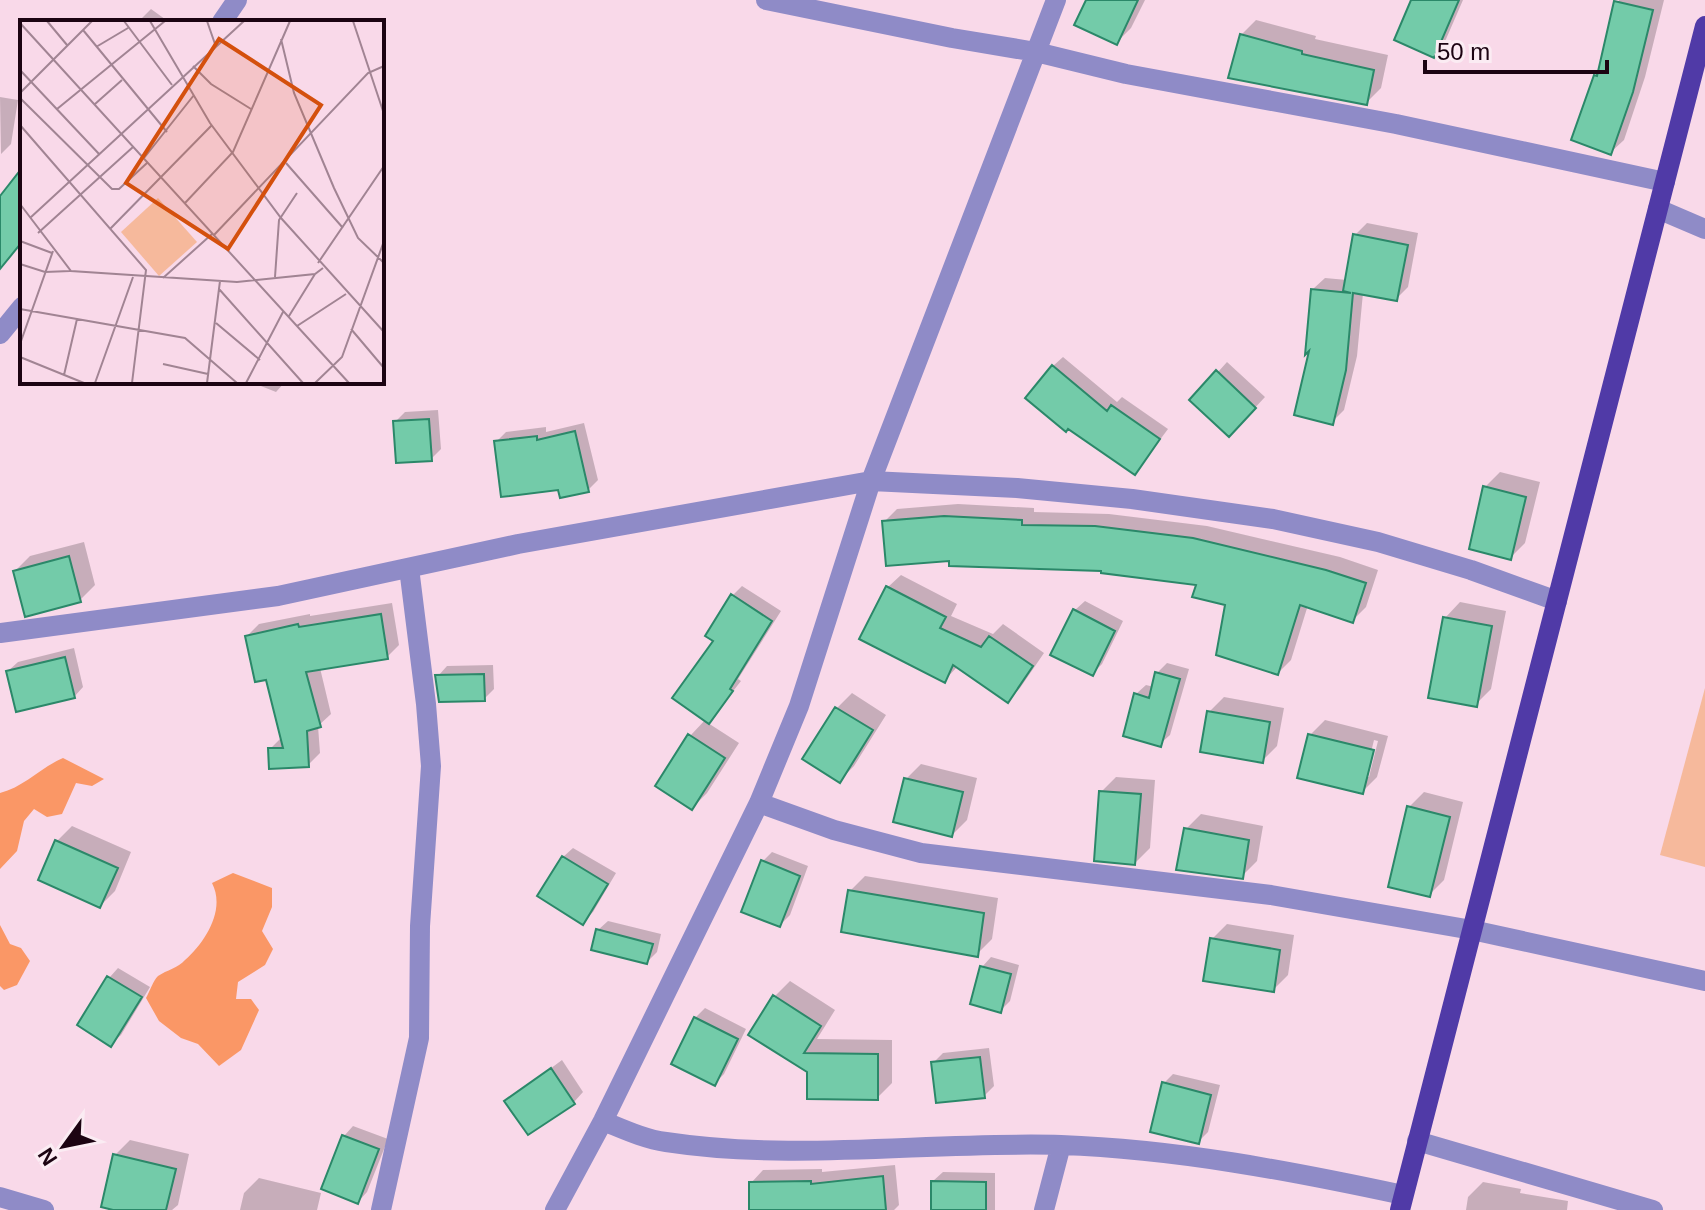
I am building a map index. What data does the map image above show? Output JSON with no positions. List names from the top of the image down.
{
  "scale_bar": "50 m",
  "north": "bottom left"
}
